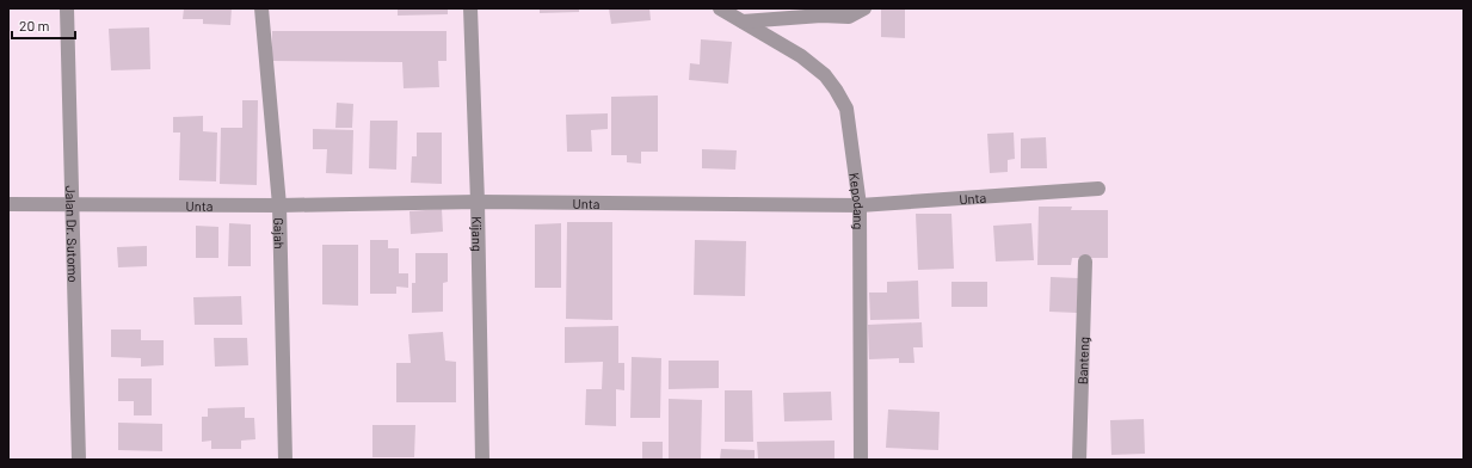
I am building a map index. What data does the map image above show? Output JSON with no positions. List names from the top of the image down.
{
  "streets": {
    "street": [
      "Unta",
      "Kepodang",
      "Jalan Dr. Sutomo",
      "Gajah",
      "Kijang",
      "Banteng"
    ]
  },
  "crossings": [
    ["Unta", "Kepodang"],
    ["Unta", "Jalan Dr. Sutomo"],
    ["Unta", "Gajah"],
    ["Unta", "Kijang"]
  ],
  "scale_bar": "20 m"
}
